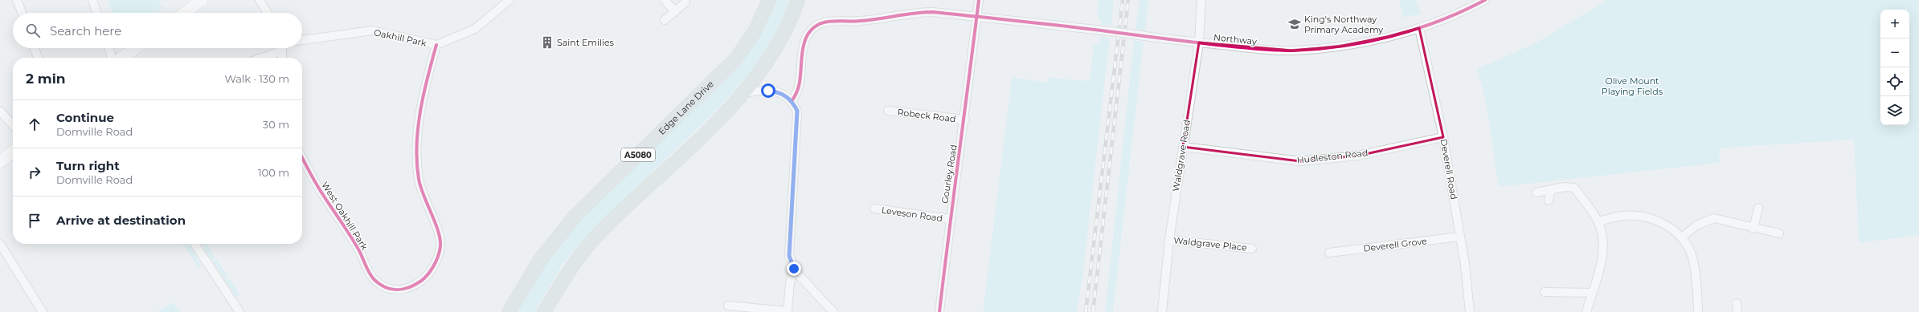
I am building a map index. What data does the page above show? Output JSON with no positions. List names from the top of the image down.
{
  "streets": {
    "highway": ["Edge Lane Drive", "A5080"],
    "street": [
      "Oakhill Park",
      "Northway",
      "Robeck Road",
      "Waldgrave Road",
      "Hudleston Road",
      "Deverell Road",
      "Gourley Road",
      "Leveson Road",
      "West Oakhill Park",
      "Waldgrave Place",
      "Deverell Grove"
    ]
  },
  "crossings": [
    ["Oakhill Park", "West Oakhill Park"],
    ["Northway", "Waldgrave Road"],
    ["Northway", "Deverell Road"],
    ["Northway", "Gourley Road"],
    ["Robeck Road", "Gourley Road"],
    ["Waldgrave Road", "Hudleston Road"],
    ["Waldgrave Road", "Waldgrave Place"],
    ["Hudleston Road", "Deverell Road"],
    ["Deverell Road", "Deverell Grove"],
    ["Gourley Road", "Leveson Road"]
  ],
  "parks": ["Olive Mount Playing Fields"],
  "places": {
    "school or university": ["King's Northway Primary Academy"],
    "building": ["Saint Emilies"]
  },
  "page": {
    "map_buttons": ["+", "−"],
    "search": "Search here",
    "heading": ["2 min", "Walk · 130 m"],
    "list": [
      ["Continue", "Domville Road", "30 m"],
      ["Turn right", "Domville Road", "100 m"],
      "Arrive at destination"
    ]
  }
}
